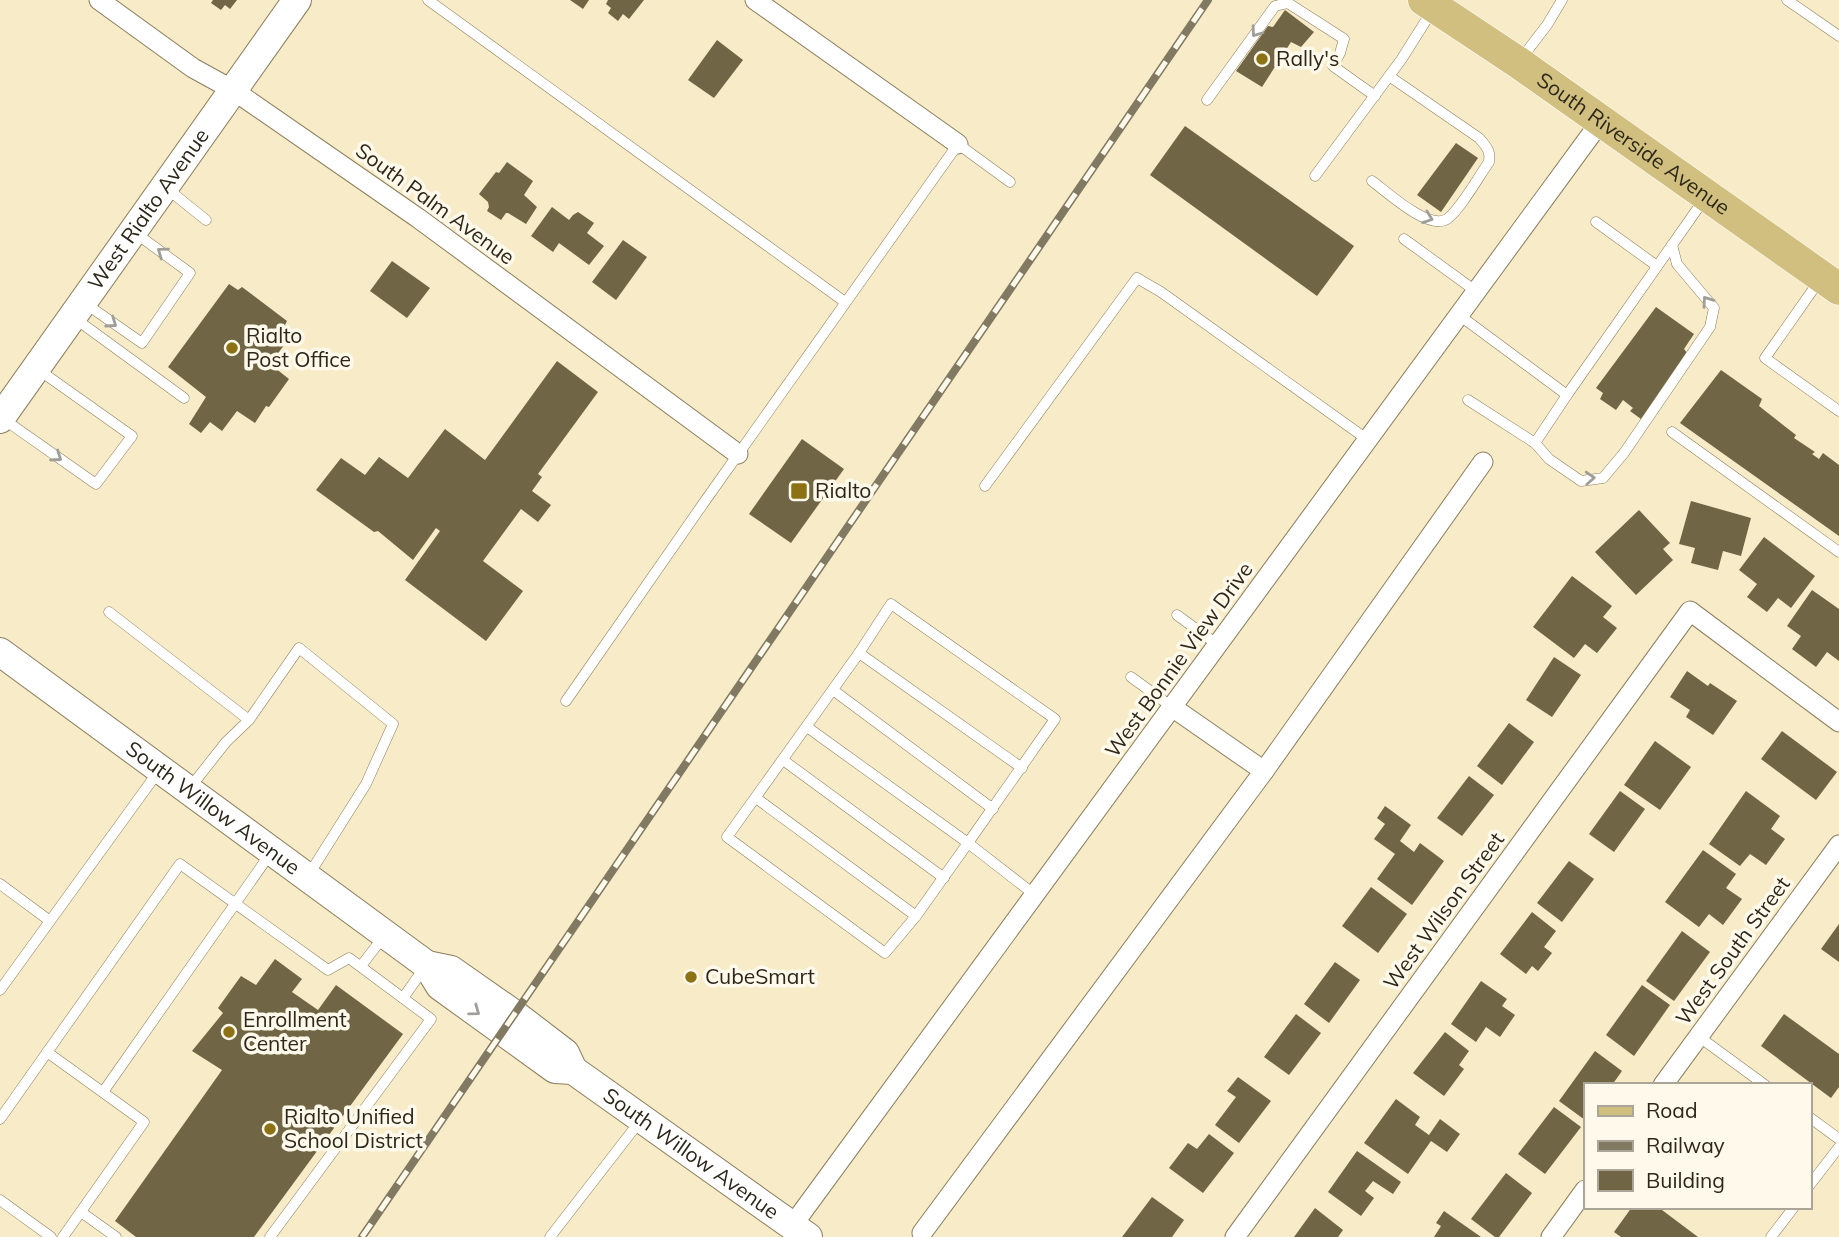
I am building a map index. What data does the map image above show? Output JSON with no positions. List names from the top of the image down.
{
  "streets": {
    "main road": ["South Riverside Avenue"],
    "street": [
      "South Palm Avenue",
      "West Rialto Avenue",
      "West Bonnie View Drive",
      "South Willow Avenue",
      "West Wilson Street",
      "West South Street"
    ]
  },
  "crossings": [
    ["South Riverside Avenue", "West Bonnie View Drive"],
    ["South Palm Avenue", "West Rialto Avenue"],
    ["West Bonnie View Drive", "South Willow Avenue"]
  ],
  "places": {
    "other": [
      "Rally's",
      "Rialto Post Office",
      "CubeSmart",
      "Enrollment Center",
      "Rialto Unified School District"
    ],
    "transit": ["Rialto"]
  },
  "legend": ["Road", "Railway", "Building"]
}
